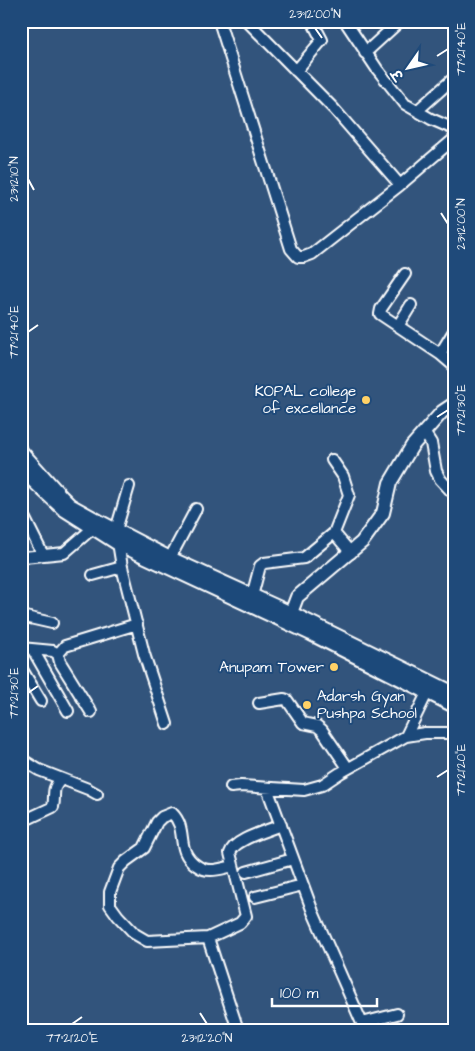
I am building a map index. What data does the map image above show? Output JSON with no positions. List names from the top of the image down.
{
  "places": ["KOPAL college of excellance", "Anupam Tower", "Adarsh Gyan Pushpa School"],
  "scale_bar": "100 m",
  "north": "bottom left",
  "coordinates": [
    "23°12'00\"N",
    "77°21'40\"E",
    "23°12'10\"N",
    "77°21'30\"E",
    "77°21'20\"E",
    "23°12'20\"N"
  ]
}
